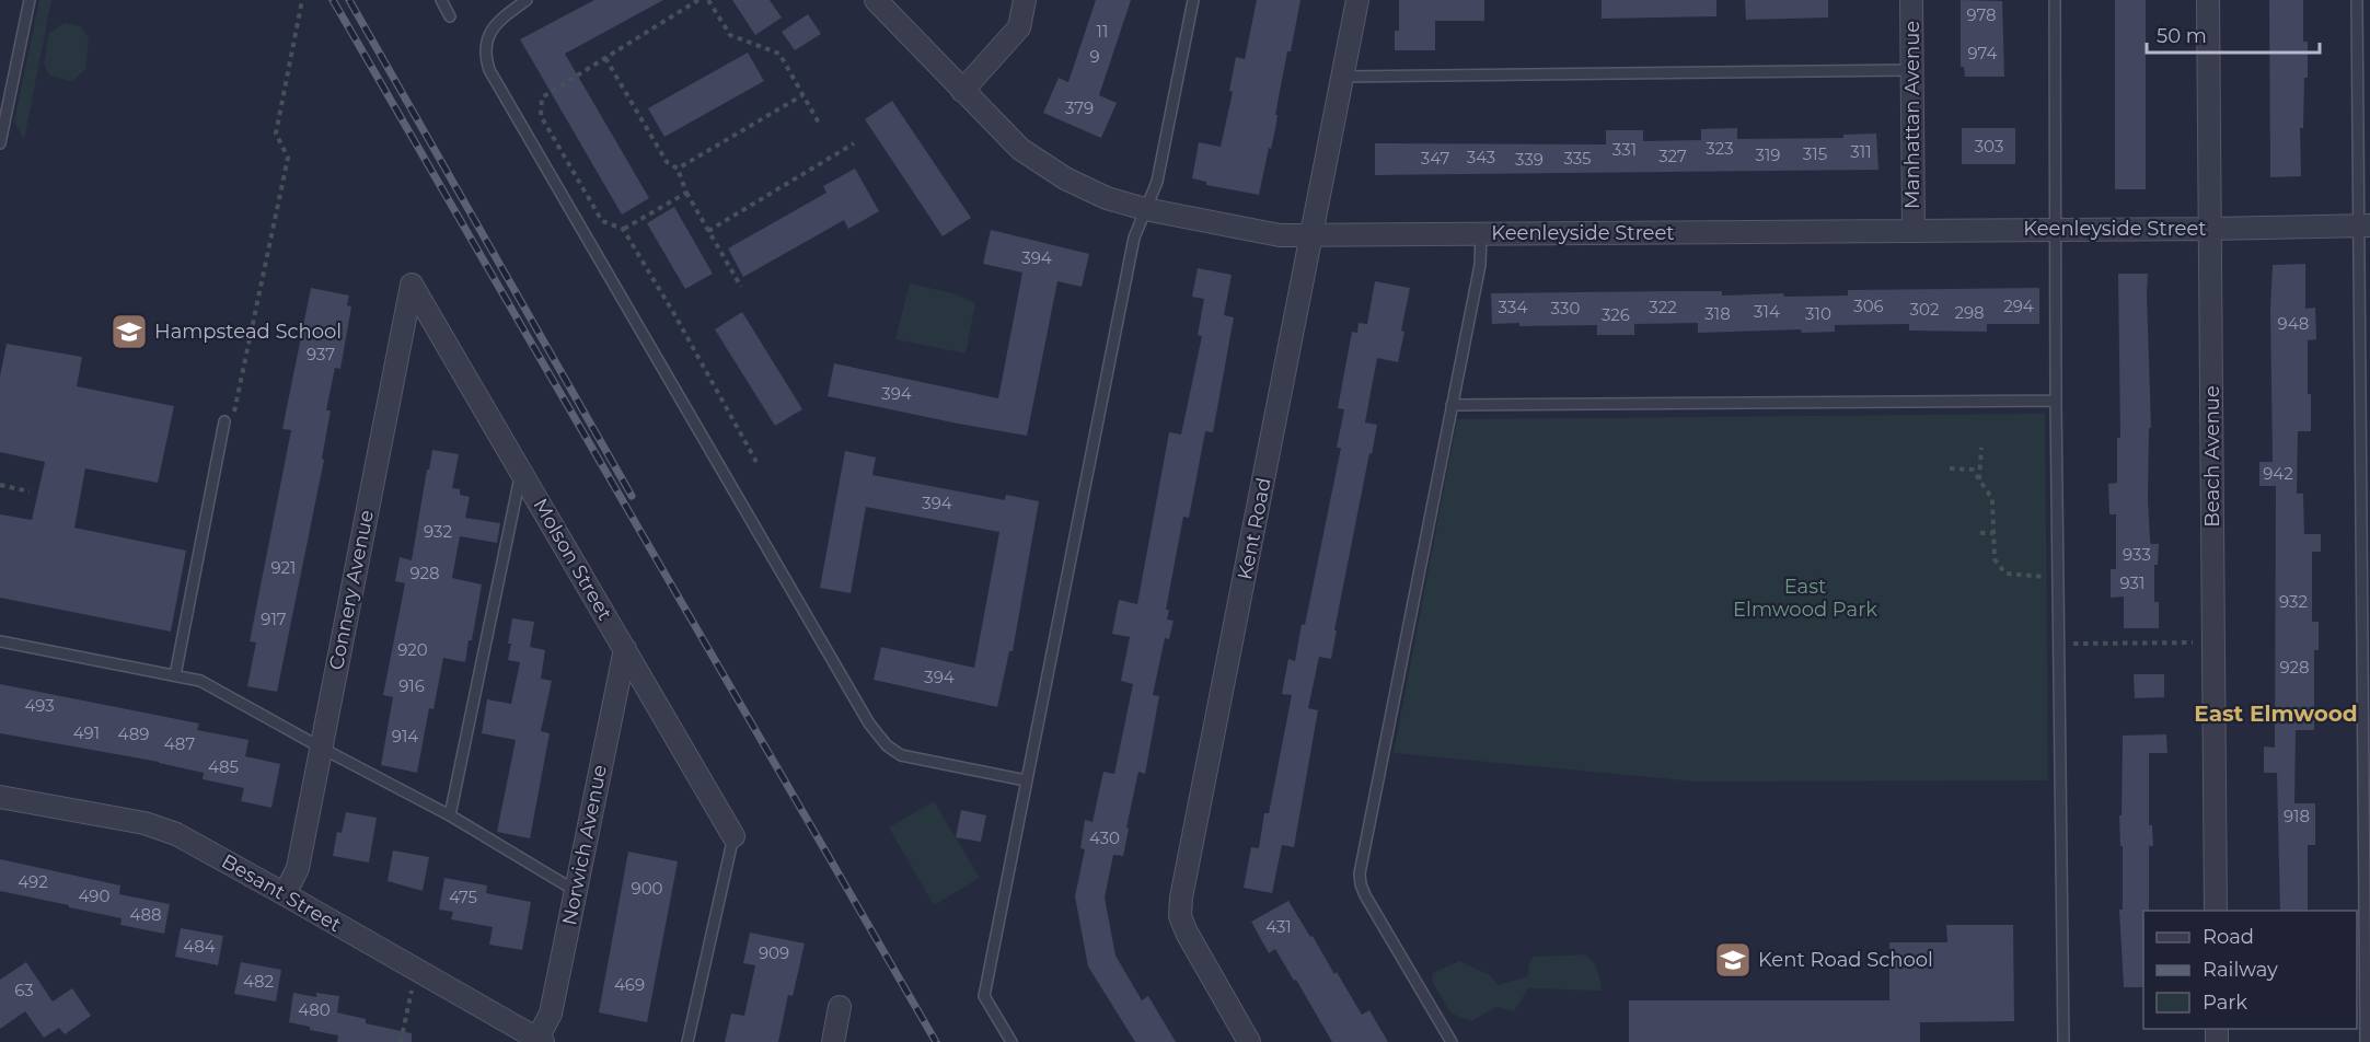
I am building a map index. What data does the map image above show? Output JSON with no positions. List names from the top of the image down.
{
  "streets": {
    "street": [
      "Manhattan Avenue",
      "Keenleyside Street",
      "Beach Avenue",
      "Kent Road",
      "Molson Street",
      "Connery Avenue",
      "Norwich Avenue",
      "Besant Street"
    ]
  },
  "crossings": [
    ["Manhattan Avenue", "Keenleyside Street"],
    ["Keenleyside Street", "Beach Avenue"],
    ["Keenleyside Street", "Kent Road"],
    ["Molson Street", "Connery Avenue"],
    ["Molson Street", "Norwich Avenue"],
    ["Connery Avenue", "Besant Street"],
    ["Norwich Avenue", "Besant Street"]
  ],
  "districts": ["East Elmwood"],
  "parks": ["East Elmwood Park"],
  "places": {
    "school or university": ["Hampstead School", "Kent Road School"]
  },
  "house_numbers": [
    "978",
    "11",
    "974",
    "9",
    "379",
    "303",
    "323",
    "331",
    "311",
    "315",
    "319",
    "327",
    "343",
    "347",
    "335",
    "339",
    "394",
    "306",
    "294",
    "334",
    "322",
    "330",
    "302",
    "314",
    "298",
    "318",
    "310",
    "326",
    "948",
    "937",
    "394",
    "942",
    "394",
    "932",
    "933",
    "921",
    "928",
    "931",
    "932",
    "917",
    "920",
    "928",
    "394",
    "916",
    "493",
    "491",
    "489",
    "914",
    "487",
    "485",
    "918",
    "430",
    "492",
    "900",
    "490",
    "475",
    "488",
    "431",
    "484",
    "909",
    "482",
    "469",
    "63",
    "480"
  ],
  "legend": ["Road", "Railway", "Park"],
  "scale_bar": "50 m"
}
